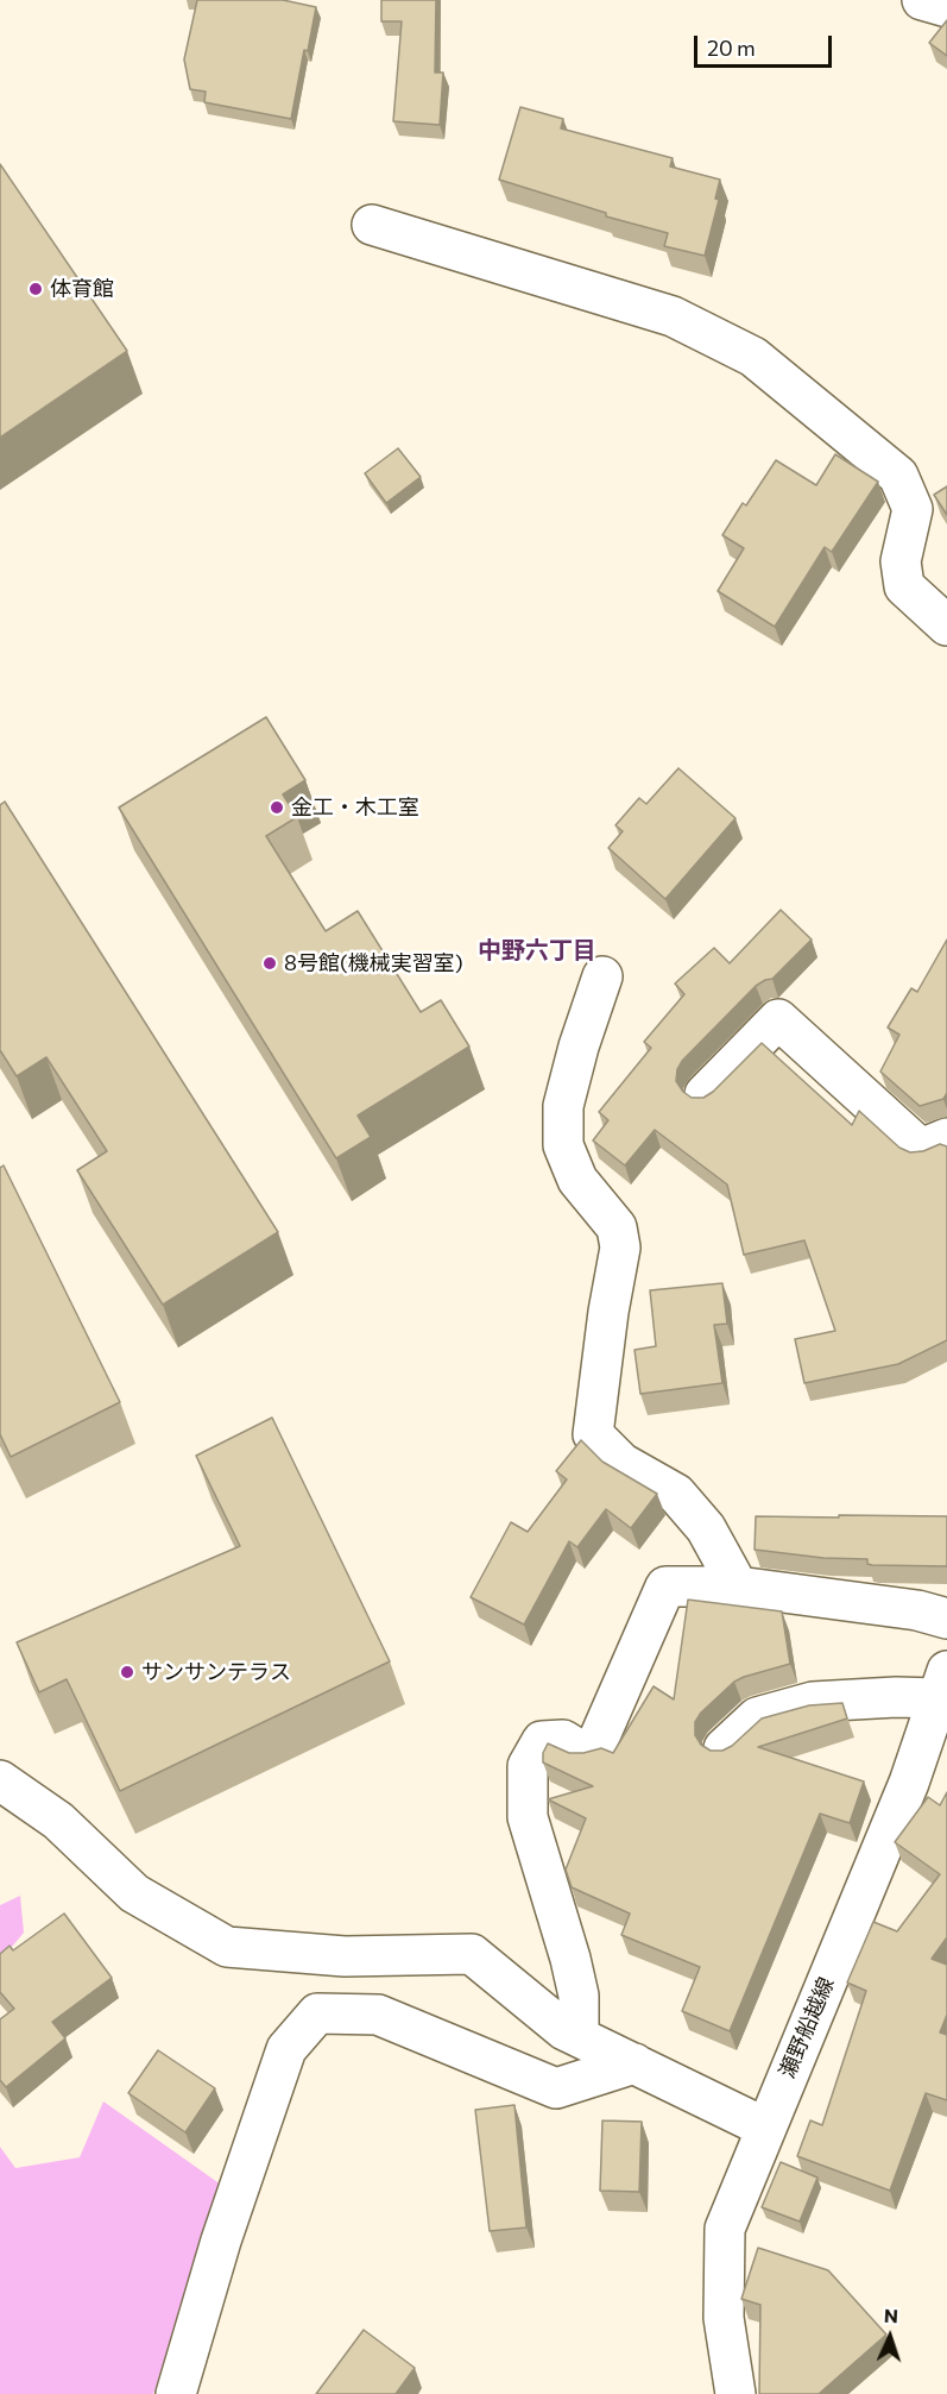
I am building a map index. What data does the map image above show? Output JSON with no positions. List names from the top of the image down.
{
  "streets": {
    "street": ["瀬野船越線"]
  },
  "districts": ["中野六丁目"],
  "places": [
    "体育館",
    "金工・木工室",
    "8号館(機械実習室)",
    "サンサンテラス"
  ],
  "scale_bar": "20 m",
  "north": "top"
}
